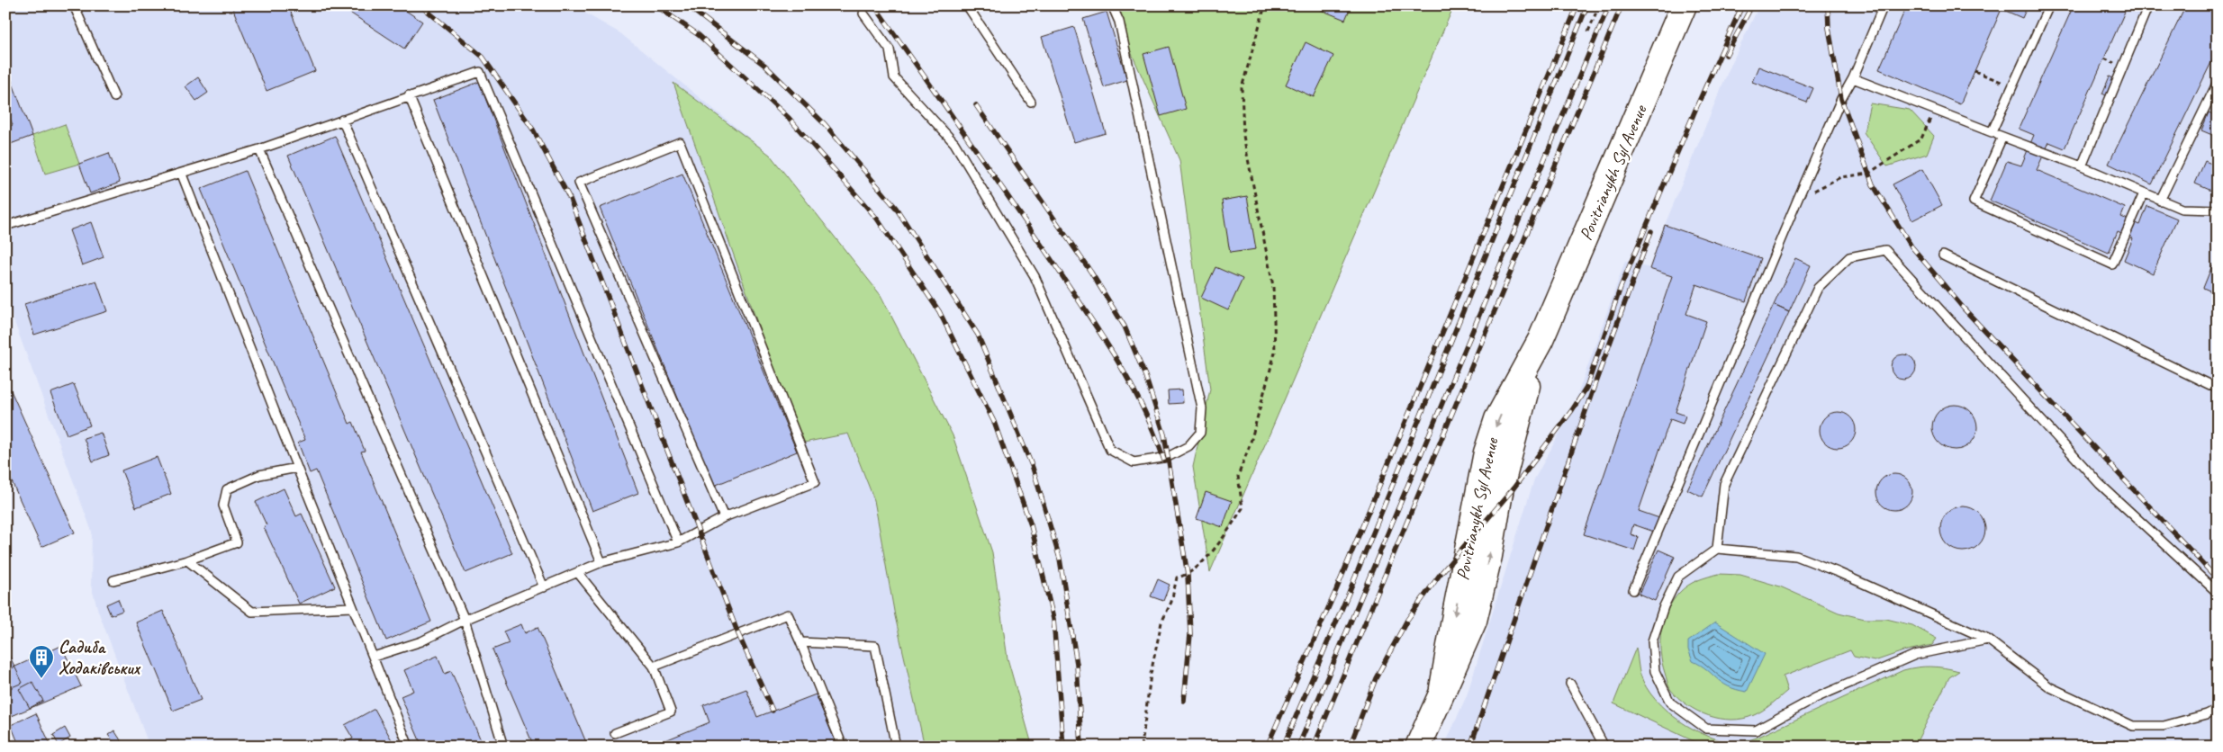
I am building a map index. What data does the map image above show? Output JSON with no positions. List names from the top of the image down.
{
  "streets": {
    "main road": ["Povitrianykh Syl Avenue"]
  },
  "places": {
    "building": ["Садиба Ходаківських"]
  }
}
